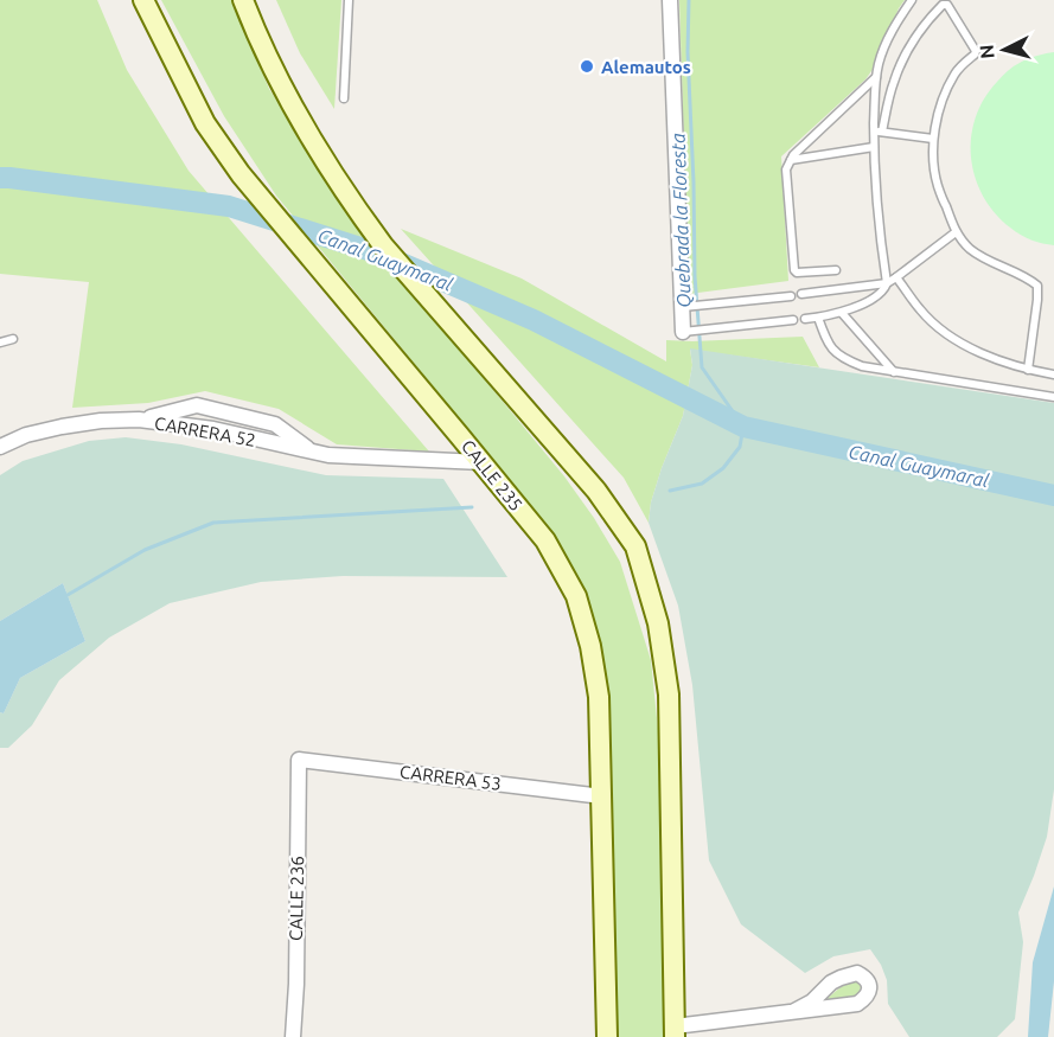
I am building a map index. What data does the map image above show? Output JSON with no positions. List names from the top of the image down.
{
  "streets": {
    "main road": ["CALLE 235"],
    "street": ["CARRERA 52", "CARRERA 53", "CALLE 236"]
  },
  "crossings": [
    ["CARRERA 52", "CALLE 235"],
    ["CALLE 235", "CARRERA 53"],
    ["CARRERA 53", "CALLE 236"]
  ],
  "water": ["Quebrada la Floresta", "Canal Guaymaral"],
  "places": ["Alemautos"],
  "north": "left"
}
